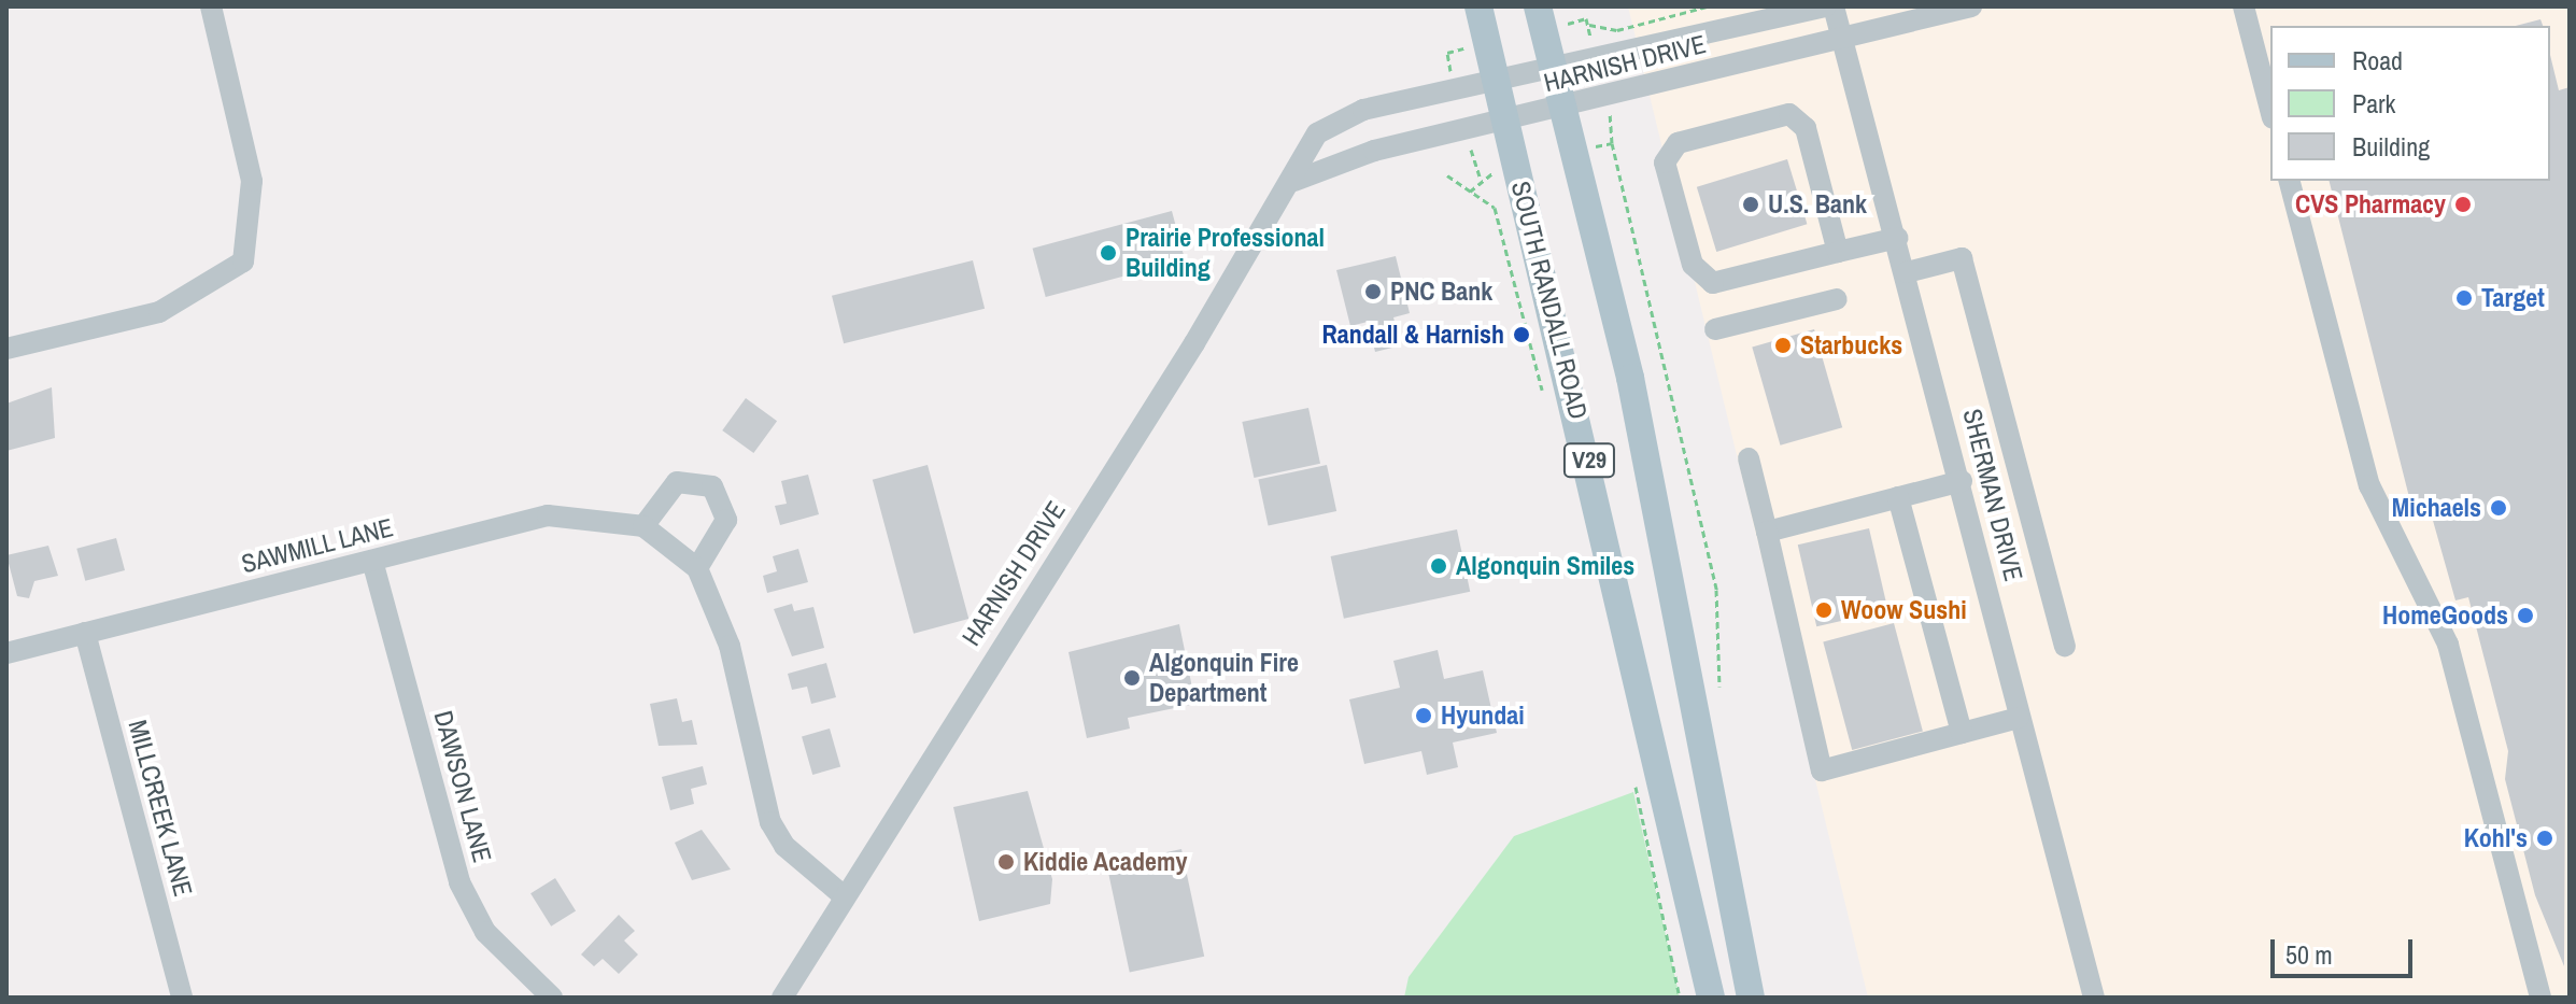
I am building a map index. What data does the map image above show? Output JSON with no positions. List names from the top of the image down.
{
  "streets": {
    "main road": ["SOUTH RANDALL ROAD", "V29"],
    "street": [
      "HARNISH DRIVE",
      "SHERMAN DRIVE",
      "SAWMILL LANE",
      "DAWSON LANE",
      "MILLCREEK LANE"
    ]
  },
  "crossings": [
    ["HARNISH DRIVE", "SOUTH RANDALL ROAD"],
    ["HARNISH DRIVE", "V29"],
    ["HARNISH DRIVE", "SHERMAN DRIVE"],
    ["SAWMILL LANE", "DAWSON LANE"],
    ["SAWMILL LANE", "MILLCREEK LANE"]
  ],
  "places": [
    "U.S. Bank",
    "CVS Pharmacy",
    "Prairie Professional Building",
    "PNC Bank",
    "Target",
    "Randall & Harnish",
    "Starbucks",
    "Michaels",
    "Algonquin Smiles",
    "Woow Sushi",
    "HomeGoods",
    "Algonquin Fire Department",
    "Hyundai",
    "Kohl's",
    "Kiddie Academy"
  ],
  "legend": ["Road", "Park", "Building"],
  "scale_bar": "50 m"
}
